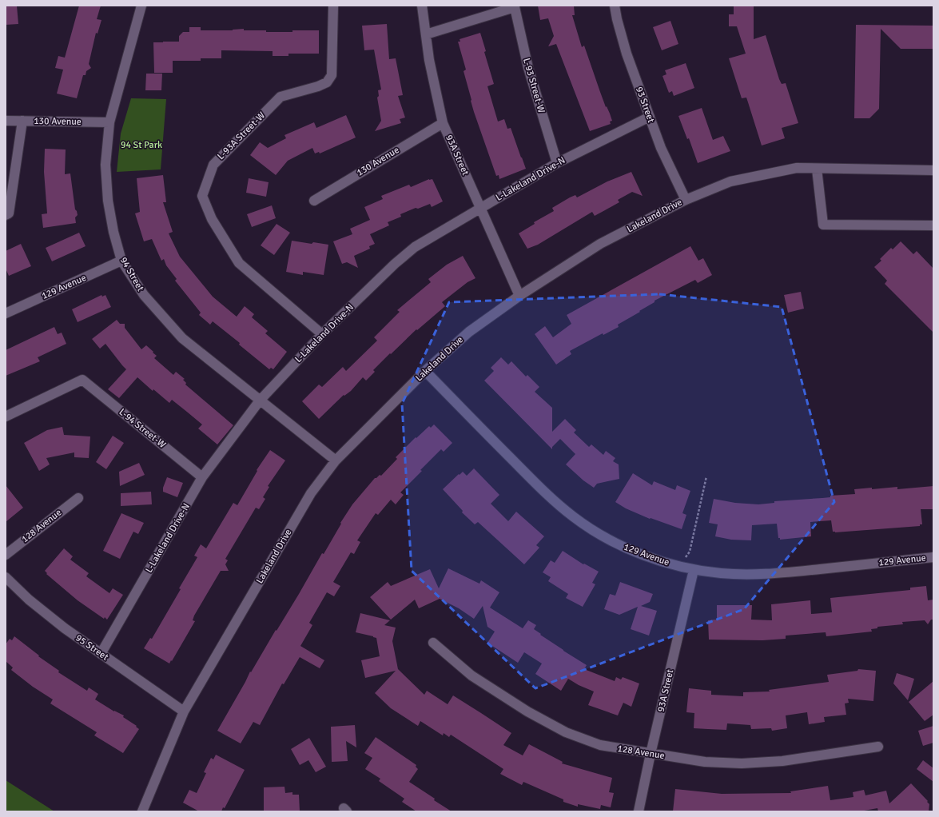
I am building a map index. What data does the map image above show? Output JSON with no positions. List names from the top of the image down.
{
  "streets": {
    "street": [
      "L-93 Street-W",
      "93 Street",
      "130 Avenue",
      "L-93A Street-W",
      "93A Street",
      "L-Lakeland Drive-N",
      "Lakeland Drive",
      "94 Street",
      "129 Avenue",
      "L-94 Street-W",
      "128 Avenue",
      "95 Street"
    ]
  },
  "crossings": [
    ["L-93 Street-W", "93A Street"],
    ["L-93 Street-W", "L-Lakeland Drive-N"],
    ["93 Street", "L-Lakeland Drive-N"],
    ["93 Street", "Lakeland Drive"],
    ["130 Avenue", "93A Street"],
    ["130 Avenue", "94 Street"],
    ["L-93A Street-W", "L-Lakeland Drive-N"],
    ["93A Street", "L-Lakeland Drive-N"],
    ["93A Street", "Lakeland Drive"],
    ["93A Street", "129 Avenue"],
    ["93A Street", "128 Avenue"],
    ["L-Lakeland Drive-N", "94 Street"],
    ["L-Lakeland Drive-N", "L-94 Street-W"],
    ["L-Lakeland Drive-N", "95 Street"],
    ["Lakeland Drive", "94 Street"],
    ["Lakeland Drive", "129 Avenue"],
    ["Lakeland Drive", "95 Street"],
    ["94 Street", "129 Avenue"]
  ],
  "parks": ["94 St Park"]
}
